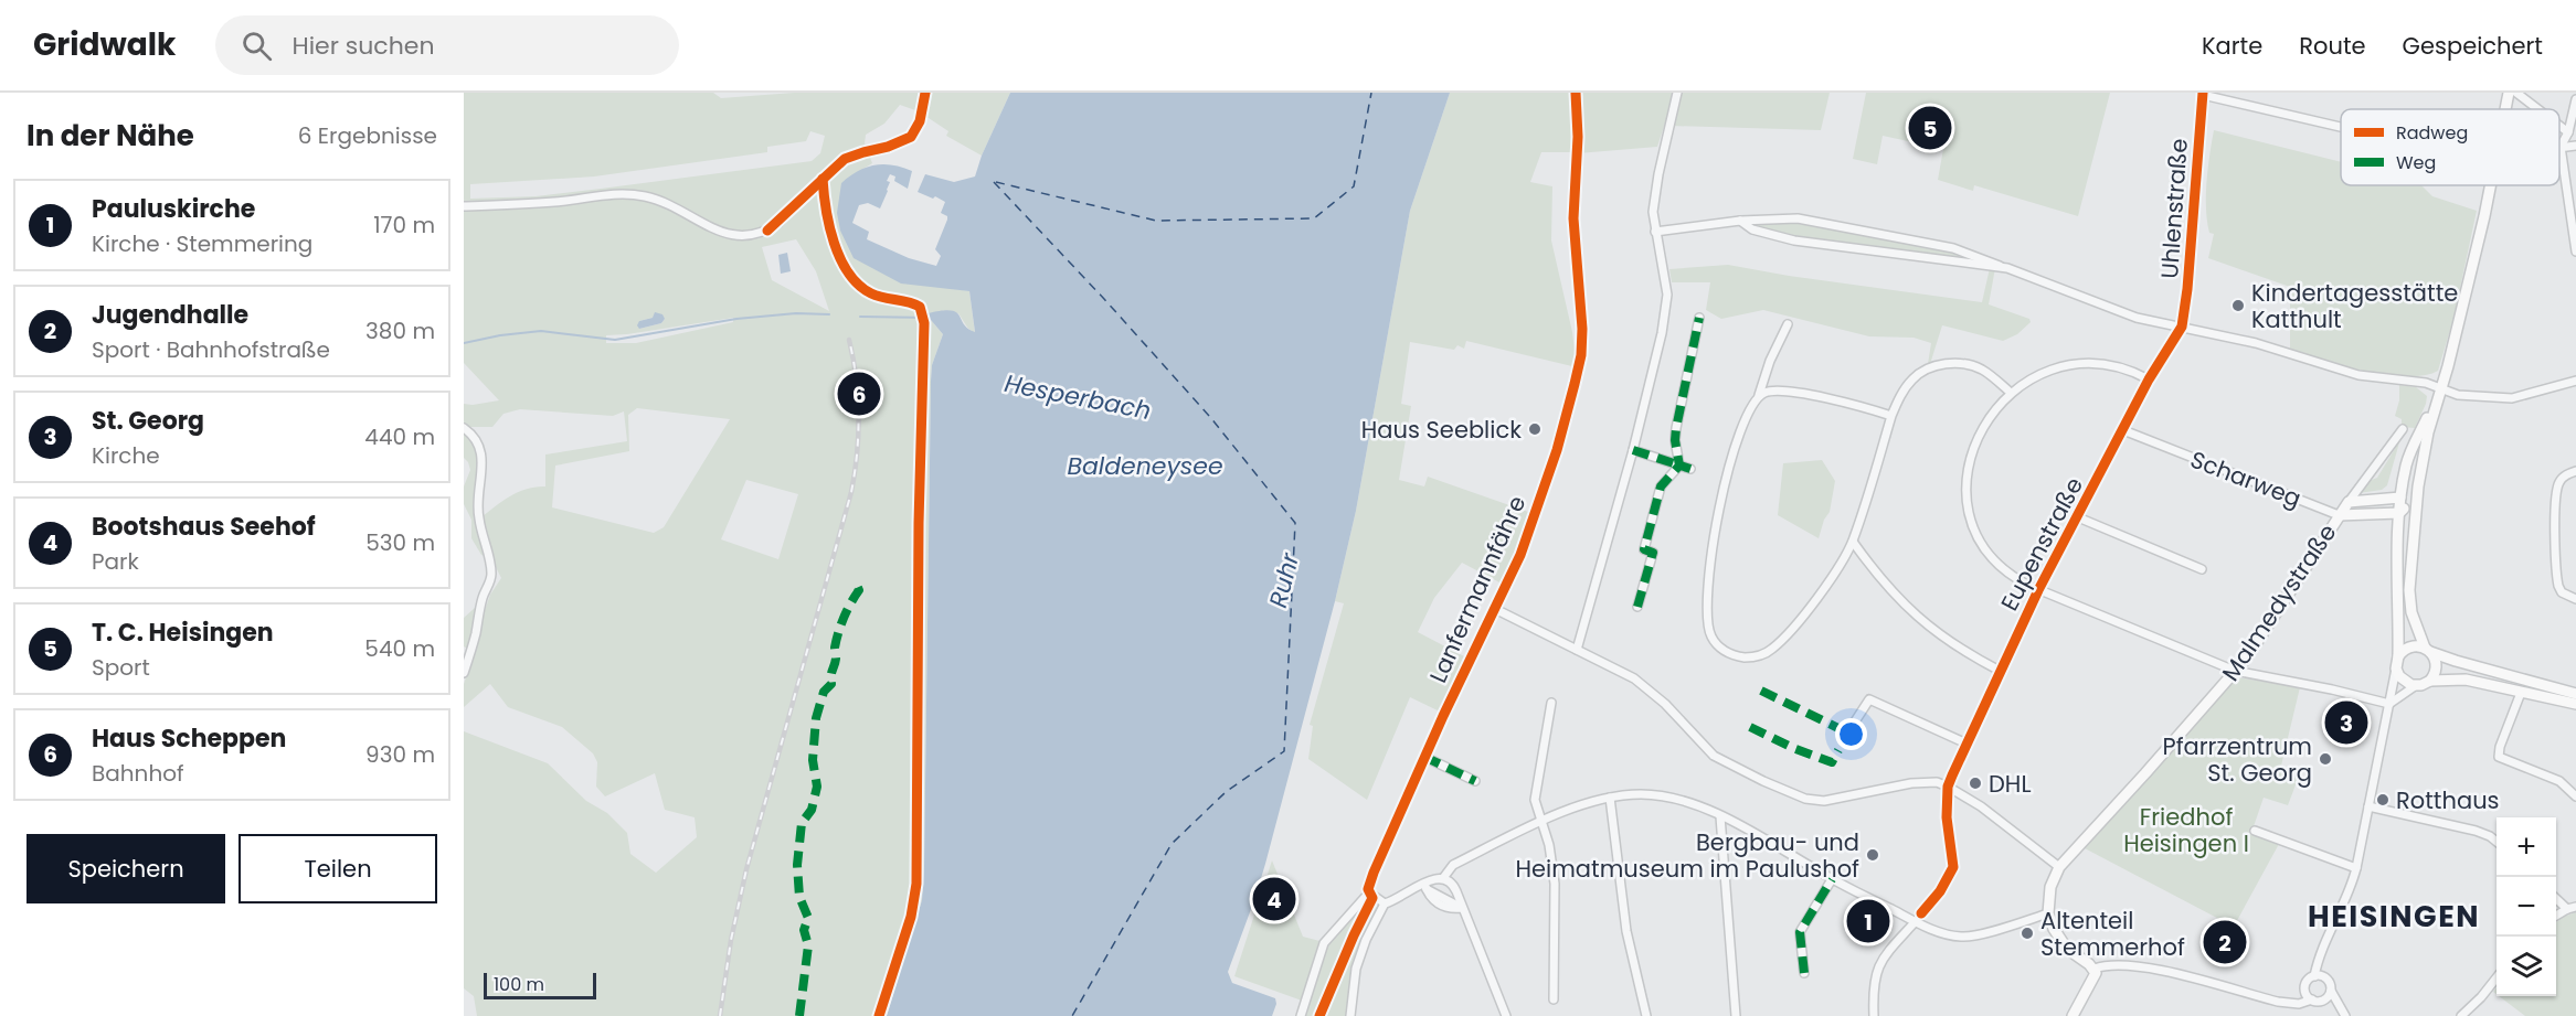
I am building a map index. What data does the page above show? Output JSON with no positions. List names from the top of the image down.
{
  "streets": {
    "main road": ["Scharweg", "Malmedystraße"],
    "street": ["Uhlenstraße", "Eupenstraße", "Lanfermannfähre"]
  },
  "crossings": [
    ["Uhlenstraße", "Eupenstraße"],
    ["Scharweg", "Eupenstraße"],
    ["Scharweg", "Malmedystraße"]
  ],
  "districts": ["HEISINGEN"],
  "water": ["Hesperbach", "Baldeneysee", "Ruhr"],
  "parks": ["Friedhof Heisingen I"],
  "places": [
    "Kindertagesstätte Katthult",
    "Haus Seeblick",
    "Pfarrzentrum St. Georg",
    "DHL",
    "Rotthaus",
    "Bergbau- und Heimatmuseum im Paulushof",
    "Altenteil Stemmerhof"
  ],
  "legend": ["Radweg", "Weg"],
  "scale_bar": "100 m",
  "page": {
    "header": "Gridwalk",
    "search": "Hier suchen",
    "nav": ["Karte", "Route", "Gespeichert"],
    "heading": ["In der Nähe", "6 Ergebnisse"],
    "pins": [
      "5",
      "6",
      "3",
      "4",
      "1",
      "2"
    ],
    "list": [
      {
        "mark": "1",
        "name": "Pauluskirche",
        "note": "Kirche · Stemmering",
        "value": "170 m"
      },
      {
        "mark": "2",
        "name": "Jugendhalle",
        "note": "Sport · Bahnhofstraße",
        "value": "380 m"
      },
      {
        "mark": "3",
        "name": "St. Georg",
        "note": "Kirche",
        "value": "440 m"
      },
      {
        "mark": "4",
        "name": "Bootshaus Seehof",
        "note": "Park",
        "value": "530 m"
      },
      {
        "mark": "5",
        "name": "T. C. Heisingen",
        "note": "Sport",
        "value": "540 m"
      },
      {
        "mark": "6",
        "name": "Haus Scheppen",
        "note": "Bahnhof",
        "value": "930 m"
      }
    ],
    "buttons": ["Speichern", "Teilen"],
    "map_buttons": ["+", "−"],
    "scale": "100 m"
  }
}
